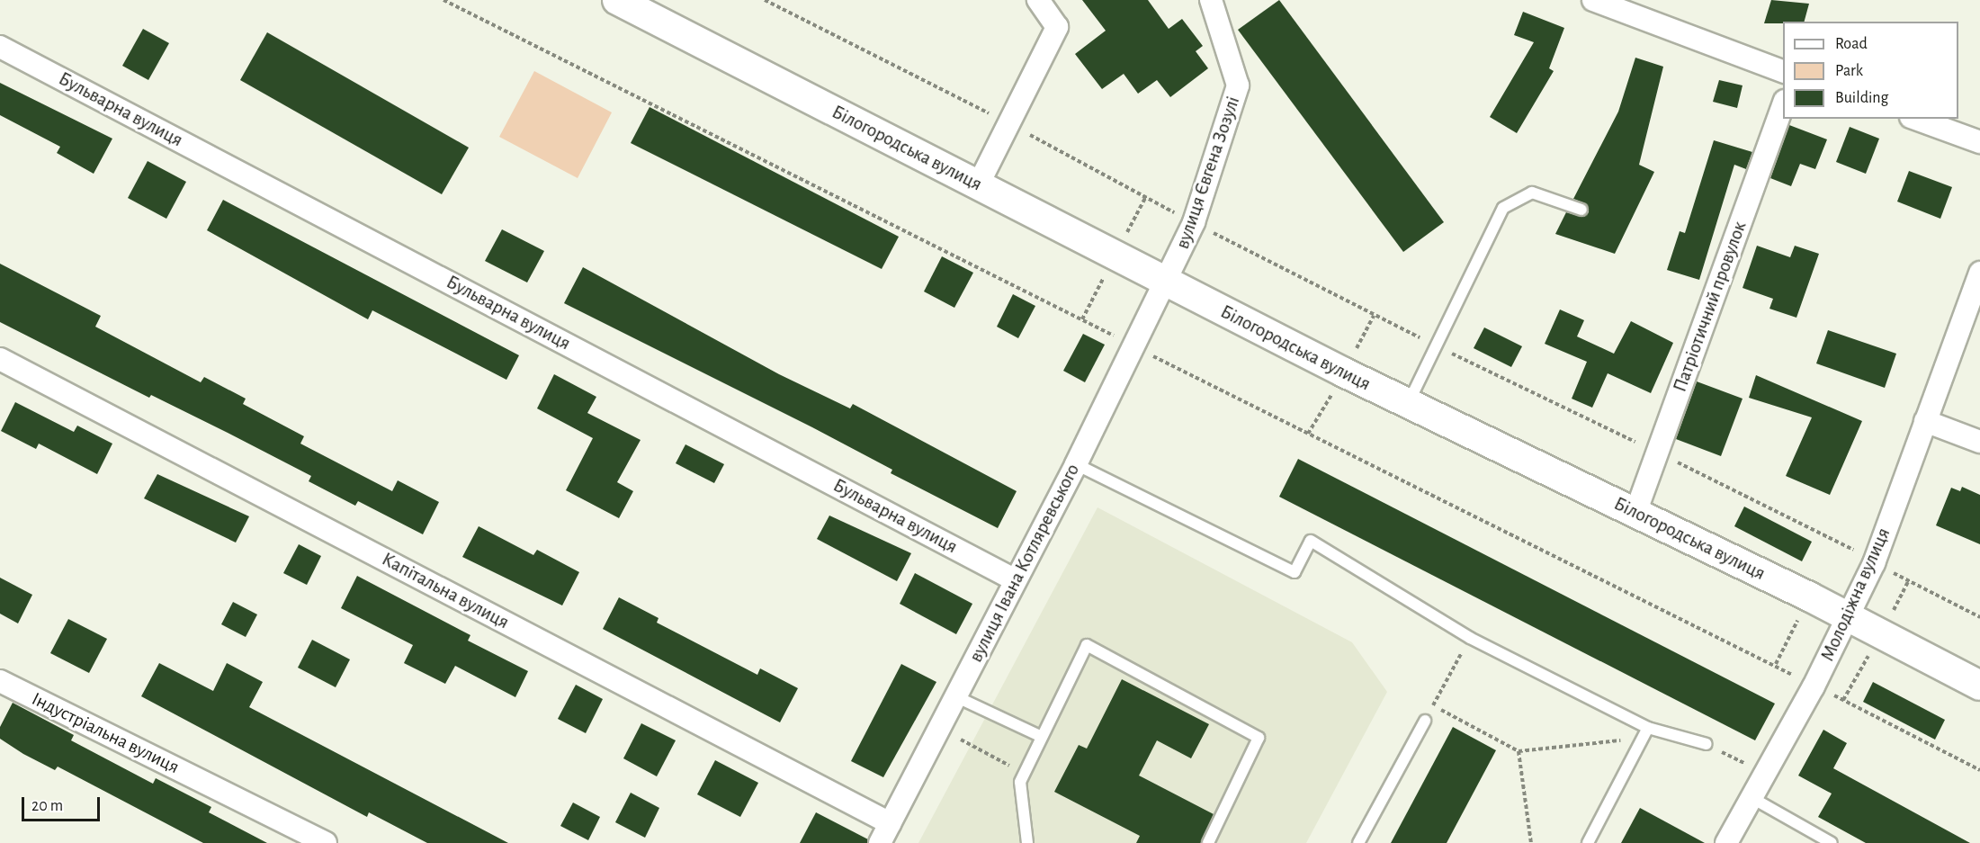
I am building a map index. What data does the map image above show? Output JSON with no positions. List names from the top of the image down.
{
  "streets": {
    "street": [
      "Бульварна вулиця",
      "Білогородська вулиця",
      "вулиця Євгена Зозулі",
      "Патріотичний провулок",
      "вулиця Івана Котляревського",
      "Капітальна вулиця",
      "Молодіжна вулиця",
      "Індустріальна вулиця"
    ]
  },
  "crossings": [
    ["Бульварна вулиця", "вулиця Івана Котляревського"],
    ["Білогородська вулиця", "вулиця Євгена Зозулі"],
    ["Білогородська вулиця", "Патріотичний провулок"],
    ["Білогородська вулиця", "вулиця Івана Котляревського"],
    ["Білогородська вулиця", "Молодіжна вулиця"],
    ["вулиця Євгена Зозулі", "вулиця Івана Котляревського"],
    ["вулиця Івана Котляревського", "Капітальна вулиця"]
  ],
  "legend": ["Road", "Park", "Building"],
  "scale_bar": "20 m"
}
